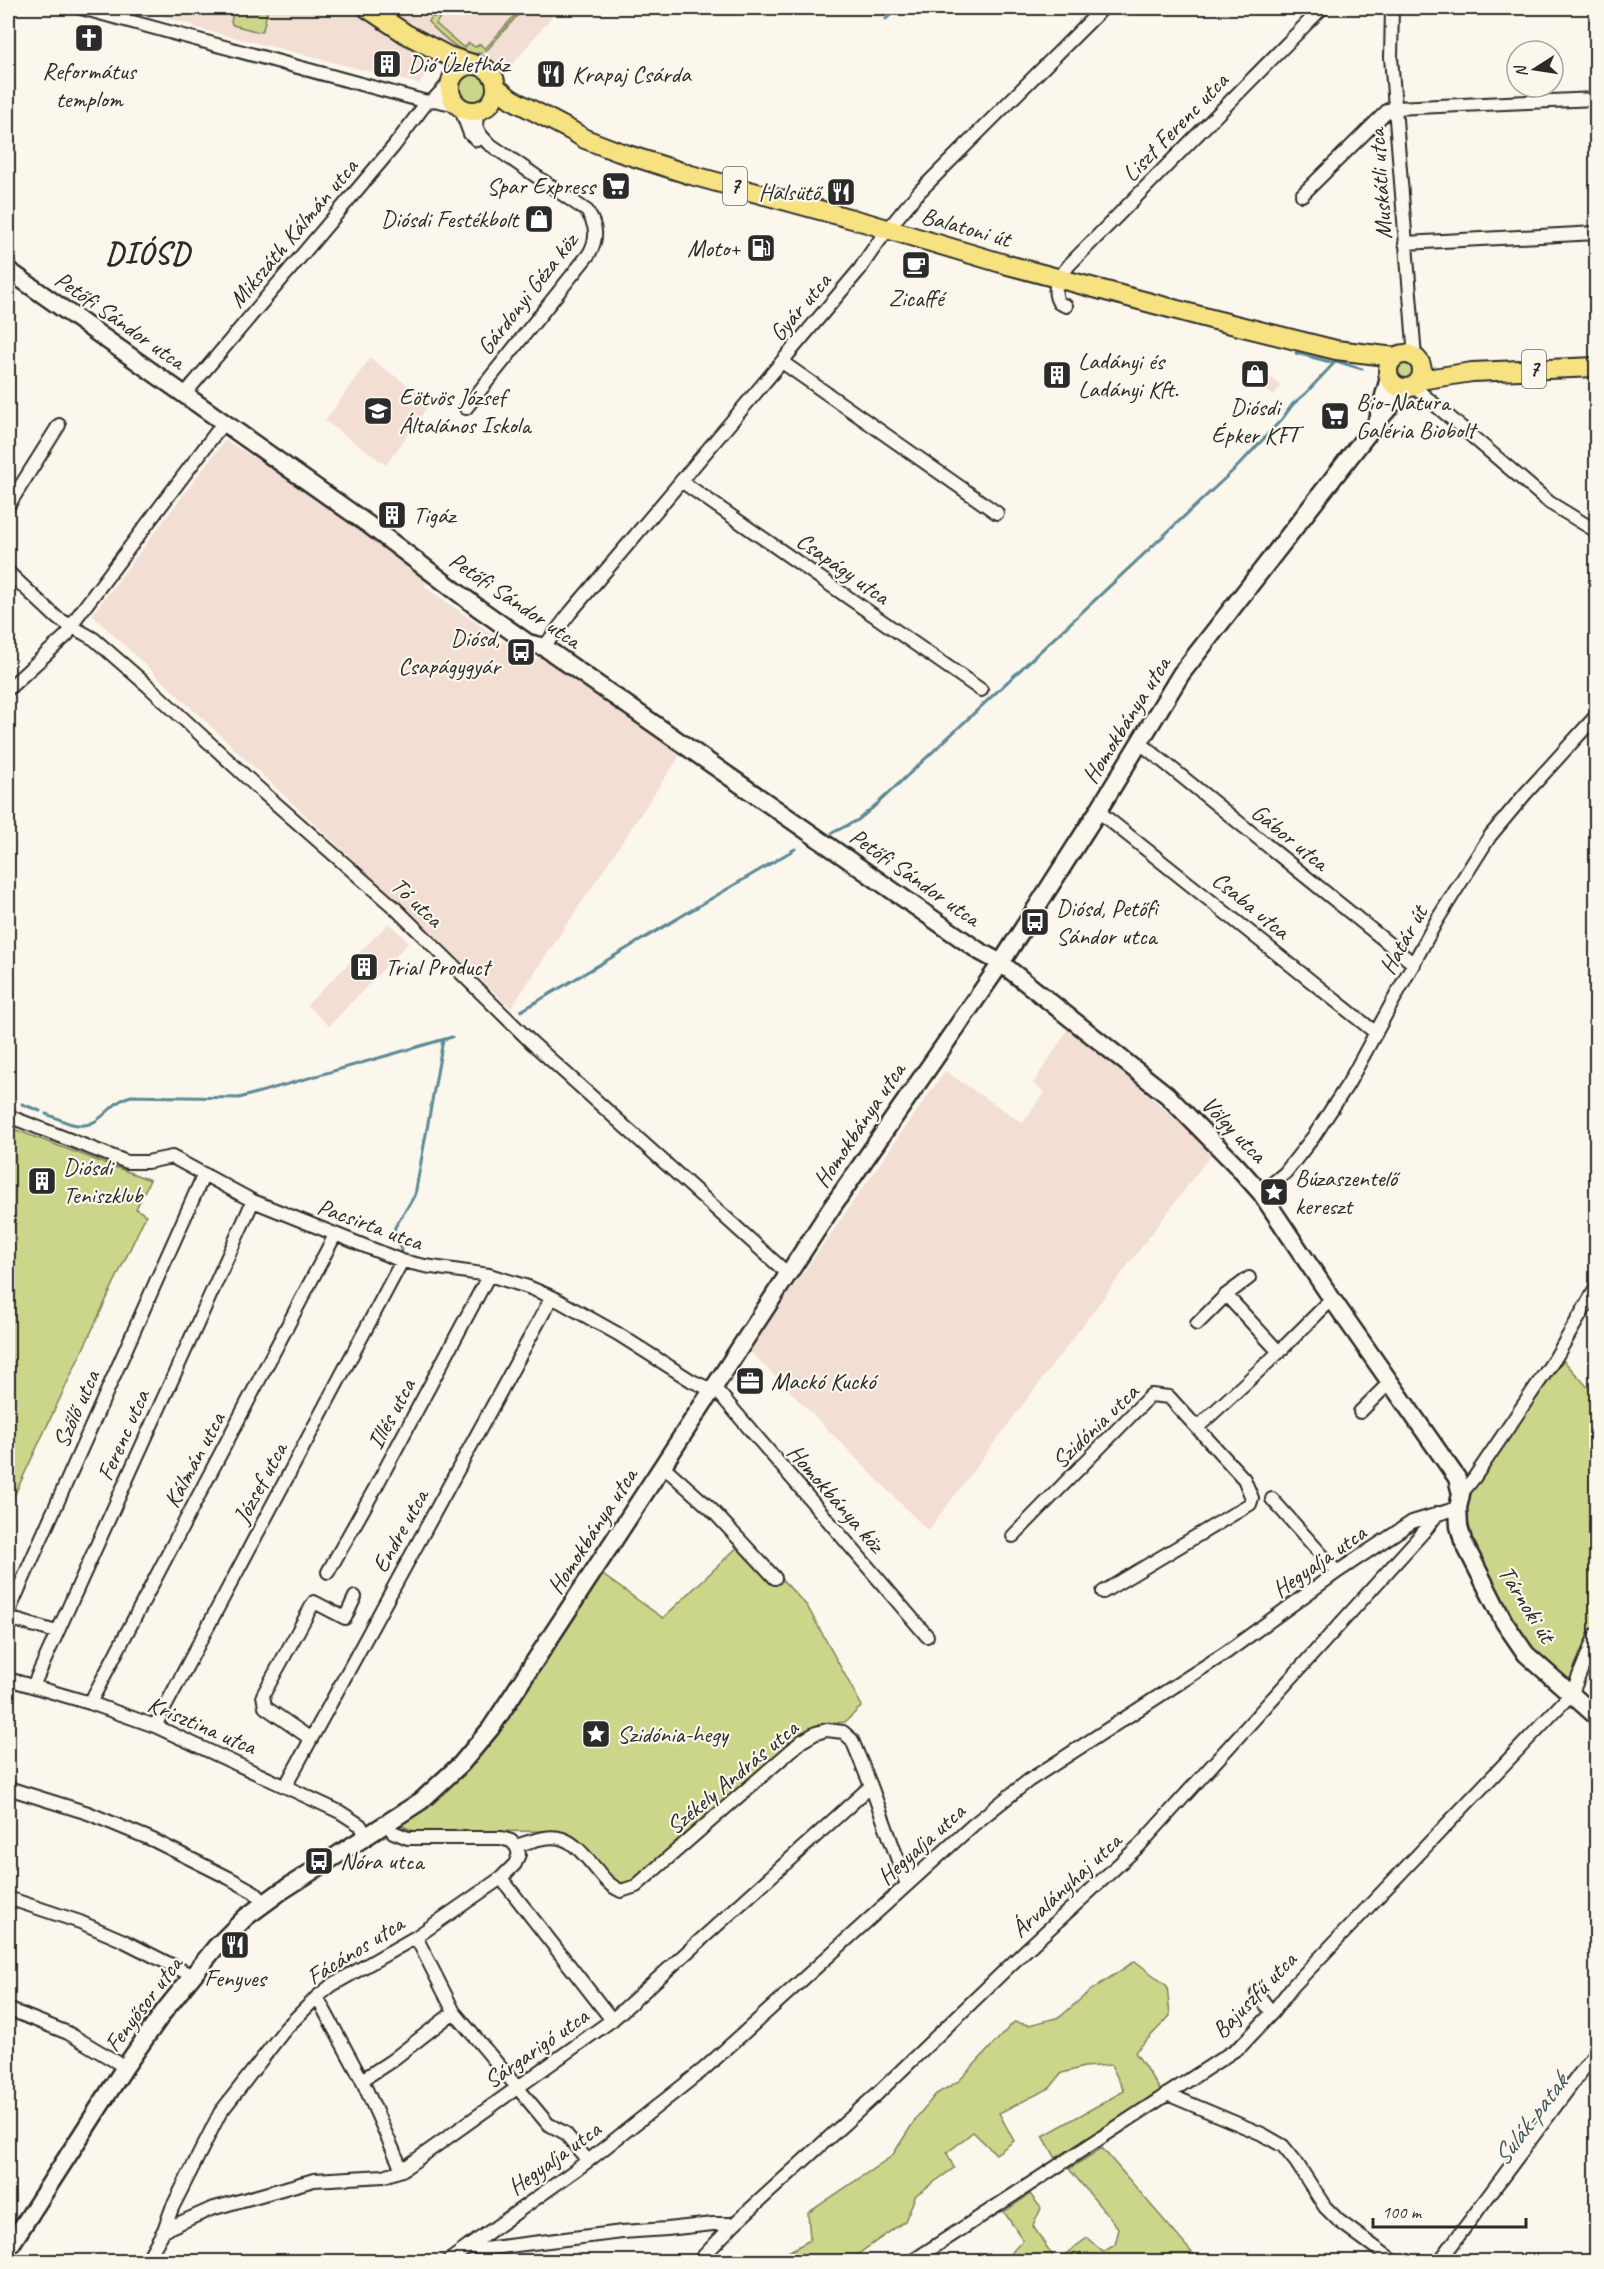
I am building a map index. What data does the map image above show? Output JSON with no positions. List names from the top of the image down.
{
  "streets": {
    "main road": ["7", "Balatoni út"],
    "street": [
      "Liszt Ferenc utca",
      "Muskátli utca",
      "Mikszáth Kálmán utca",
      "Gárdonyi Géza köz",
      "Gyár utca",
      "Petőfi Sándor utca",
      "Csapágy utca",
      "Homokbánya utca",
      "Gábor utca",
      "Tó utca",
      "Csaba utca",
      "Határ út",
      "Völgy utca",
      "Pacsirta utca",
      "Szőlő utca",
      "Illés utca",
      "Szidónia utca",
      "Ferenc utca",
      "Kálmán utca",
      "József utca",
      "Homokbánya köz",
      "Endre utca",
      "Hegyalja utca",
      "Tárnoki út",
      "Krisztina utca",
      "Székely András utca",
      "Árvalányhaj utca",
      "Fácános utca",
      "Bajuszfű utca",
      "Fenyősor utca",
      "Sárgarigó utca"
    ]
  },
  "crossings": [
    ["Liszt Ferenc utca", "Balatoni út"],
    ["Muskátli utca", "7"],
    ["Muskátli utca", "Homokbánya utca"],
    ["7", "Balatoni út"],
    ["7", "Mikszáth Kálmán utca"],
    ["7", "Gárdonyi Géza köz"],
    ["7", "Homokbánya utca"],
    ["Balatoni út", "Mikszáth Kálmán utca"],
    ["Balatoni út", "Gárdonyi Géza köz"],
    ["Balatoni út", "Gyár utca"],
    ["Balatoni út", "Homokbánya utca"],
    ["Mikszáth Kálmán utca", "Gárdonyi Géza köz"],
    ["Mikszáth Kálmán utca", "Petőfi Sándor utca"],
    ["Gyár utca", "Petőfi Sándor utca"],
    ["Gyár utca", "Csapágy utca"],
    ["Petőfi Sándor utca", "Homokbánya utca"],
    ["Petőfi Sándor utca", "Völgy utca"],
    ["Homokbánya utca", "Gábor utca"],
    ["Homokbánya utca", "Tó utca"],
    ["Homokbánya utca", "Csaba utca"],
    ["Homokbánya utca", "Völgy utca"],
    ["Homokbánya utca", "Pacsirta utca"],
    ["Homokbánya utca", "Homokbánya köz"],
    ["Homokbánya utca", "Krisztina utca"],
    ["Homokbánya utca", "Fenyősor utca"],
    ["Gábor utca", "Határ út"],
    ["Csaba utca", "Határ út"],
    ["Határ út", "Völgy utca"],
    ["Völgy utca", "Hegyalja utca"],
    ["Völgy utca", "Tárnoki út"],
    ["Pacsirta utca", "Szőlő utca"],
    ["Pacsirta utca", "Illés utca"],
    ["Pacsirta utca", "Ferenc utca"],
    ["Pacsirta utca", "Kálmán utca"],
    ["Pacsirta utca", "József utca"],
    ["Pacsirta utca", "Homokbánya köz"],
    ["Pacsirta utca", "Endre utca"],
    ["Szőlő utca", "Ferenc utca"],
    ["Ferenc utca", "Krisztina utca"],
    ["Kálmán utca", "Krisztina utca"],
    ["József utca", "Krisztina utca"],
    ["Endre utca", "Krisztina utca"],
    ["Hegyalja utca", "Tárnoki út"],
    ["Hegyalja utca", "Székely András utca"],
    ["Hegyalja utca", "Árvalányhaj utca"],
    ["Tárnoki út", "Bajuszfű utca"],
    ["Krisztina utca", "Fenyősor utca"],
    ["Székely András utca", "Fácános utca"],
    ["Székely András utca", "Sárgarigó utca"],
    ["Fácános utca", "Sárgarigó utca"]
  ],
  "districts": ["DIÓSD"],
  "water": ["Sulák-patak"],
  "places": {
    "church": ["Református templom"],
    "building": [
      "Dió Üzletház",
      "Ladányi és Ladányi Kft.",
      "Tigáz",
      "Trial Product",
      "Diósdi Teniszklub"
    ],
    "restaurant": ["Krapaj Csárda", "Halsütő", "Fenyves"],
    "supermarket": ["Spar Express", "Bio-Natura Galéria Biobolt"],
    "shop": ["Diósdi Festékbolt", "Diósdi Épker KFT"],
    "fuel station": ["Moto+"],
    "cafe": ["Zicaffé"],
    "school or university": ["Eötvös József Általános Iskola"],
    "bus stop": ["Diósd, Csapágygyár", "Diósd, Petőfi Sándor utca", "Nóra utca"],
    "place": ["Búzaszentelő kereszt", "Szidónia-hegy"],
    "office": ["Mackó Kuckó"]
  },
  "scale_bar": "100 m",
  "north": "left"
}
